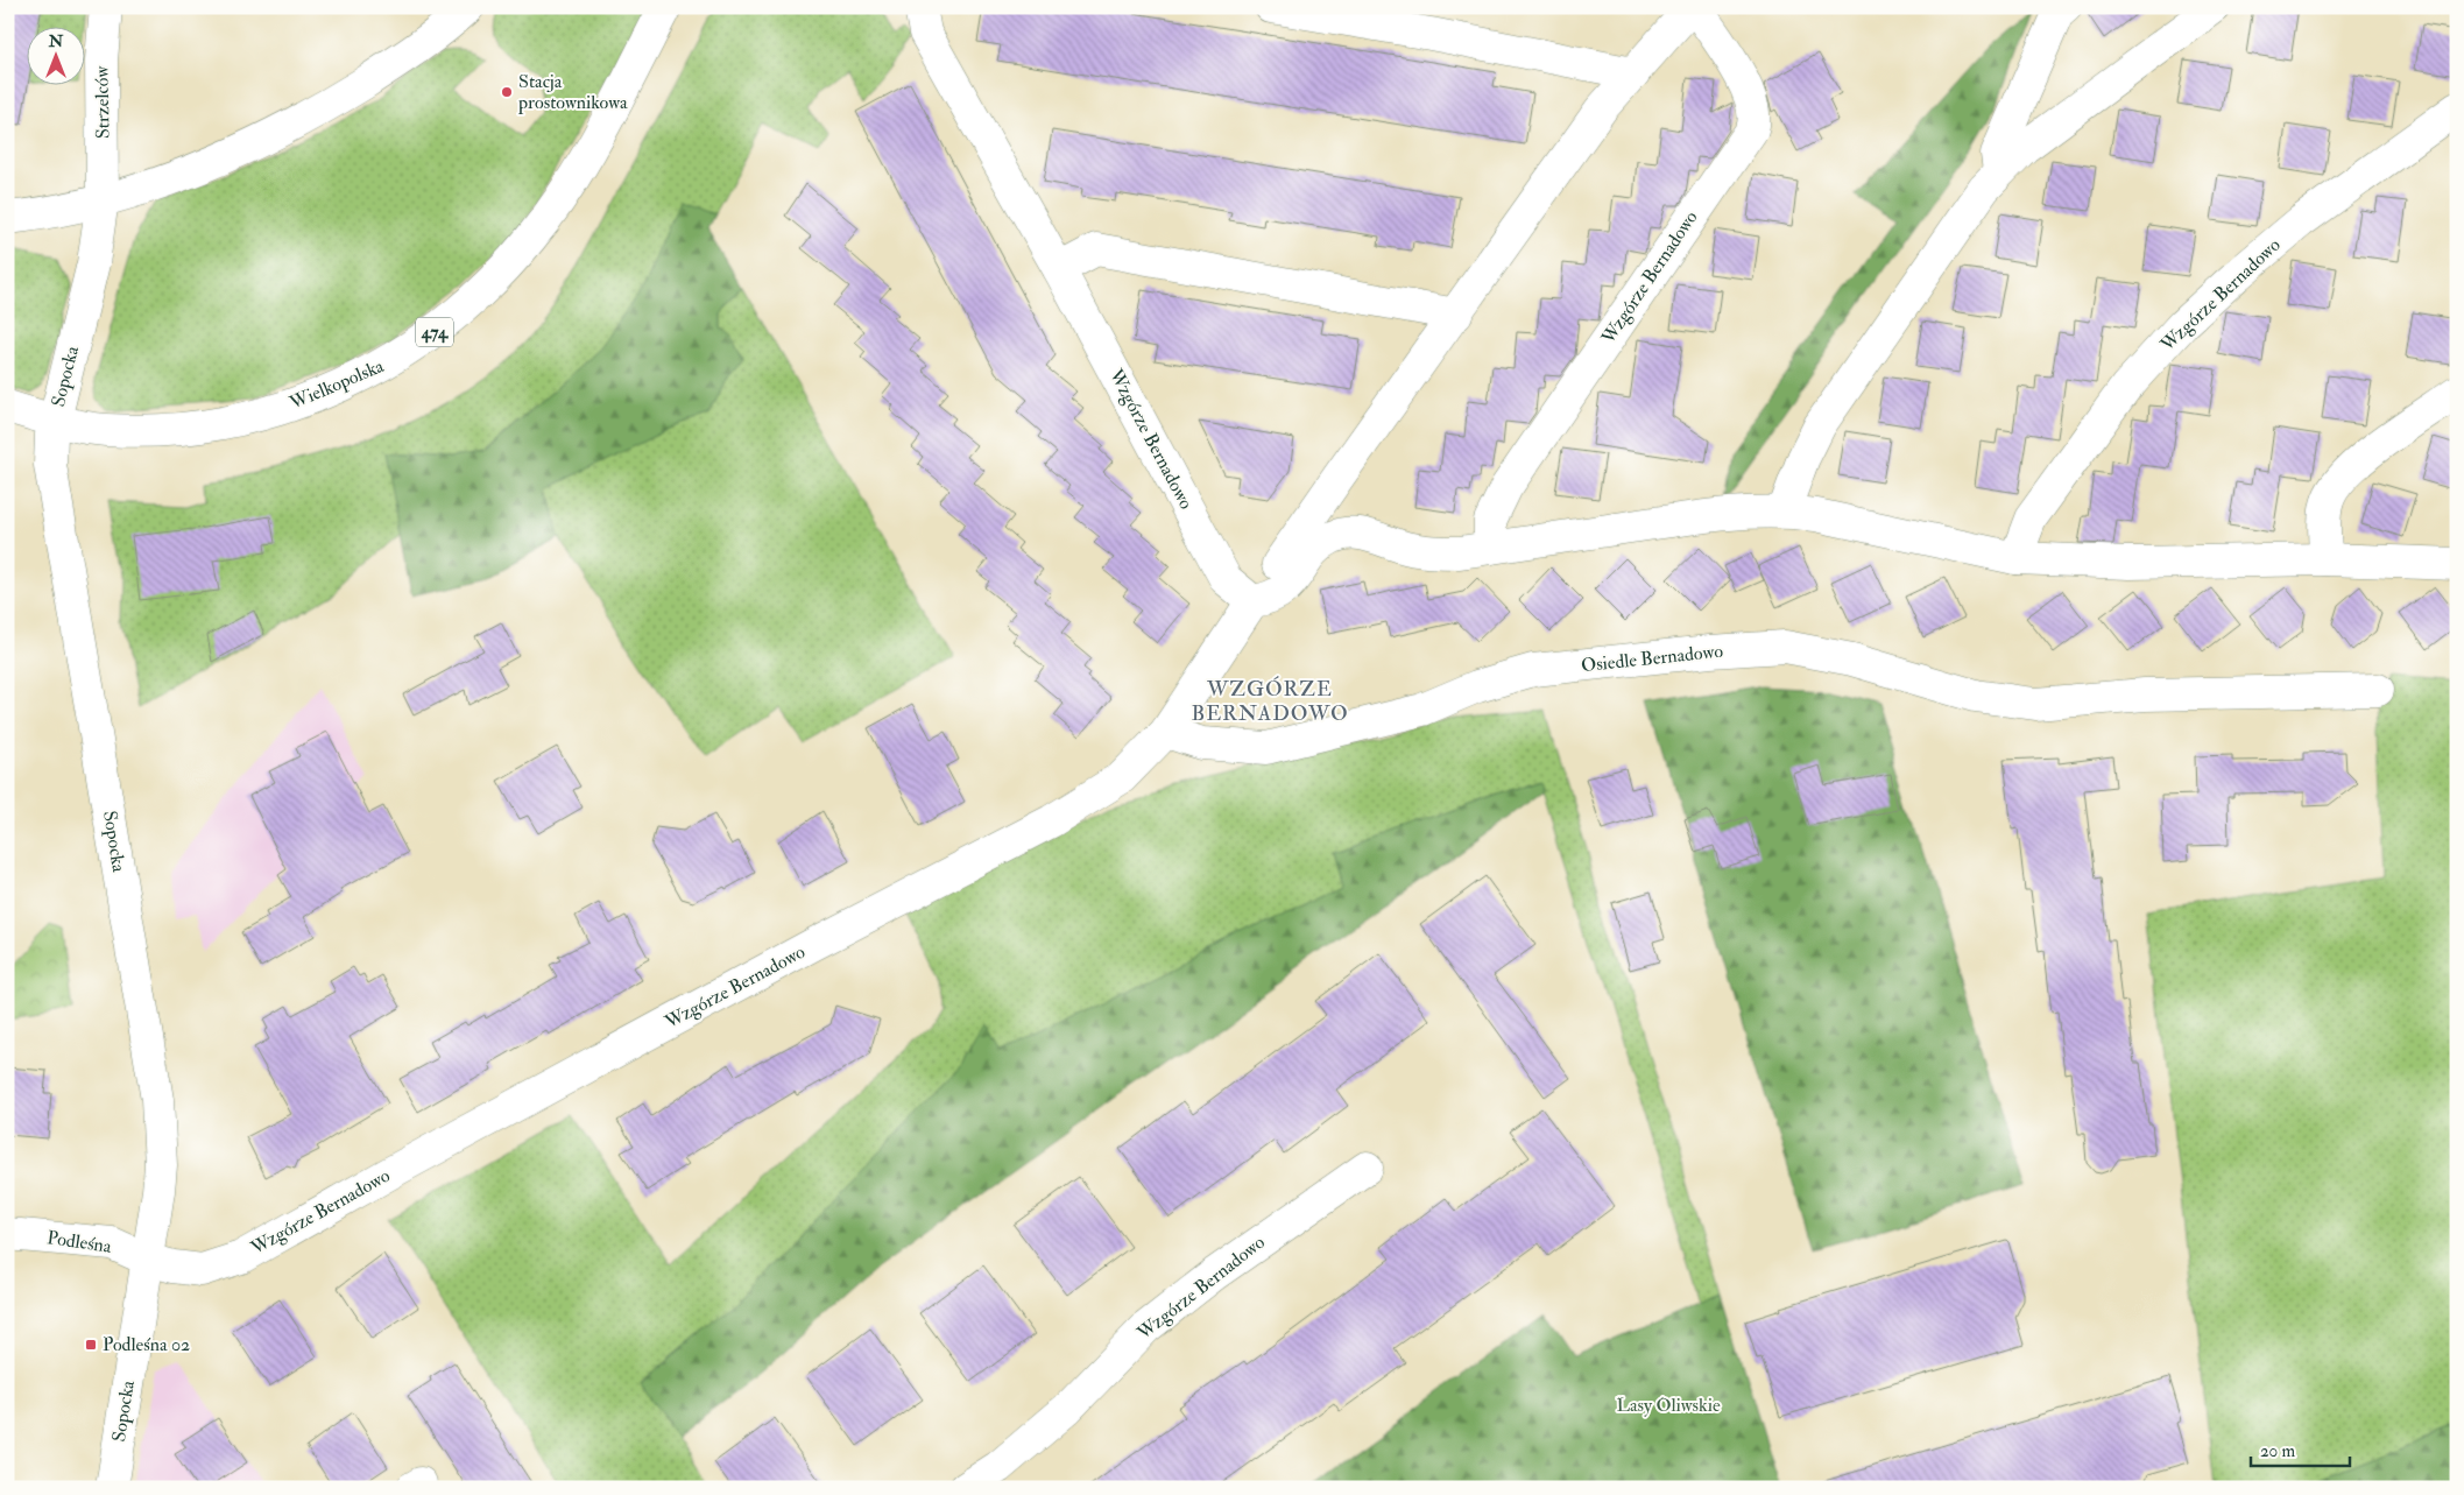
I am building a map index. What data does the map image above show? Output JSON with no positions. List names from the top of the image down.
{
  "streets": {
    "street": [
      "Strzelców",
      "Wzgórze Bernadowo",
      "474",
      "Sopocka",
      "Wielkopolska",
      "Osiedle Bernadowo",
      "Podleśna"
    ]
  },
  "crossings": [
    ["Strzelców", "Sopocka"],
    ["Wzgórze Bernadowo", "Sopocka"],
    ["Wzgórze Bernadowo", "Osiedle Bernadowo"],
    ["Wzgórze Bernadowo", "Podleśna"],
    ["Sopocka", "Wielkopolska"],
    ["Sopocka", "Podleśna"]
  ],
  "districts": ["WZGÓRZE BERNADOWO"],
  "parks": ["Lasy Oliwskie"],
  "places": {
    "other": ["Stacja prostownikowa"],
    "transit": ["Podleśna 02"]
  },
  "scale_bar": "20 m",
  "north": "top"
}
